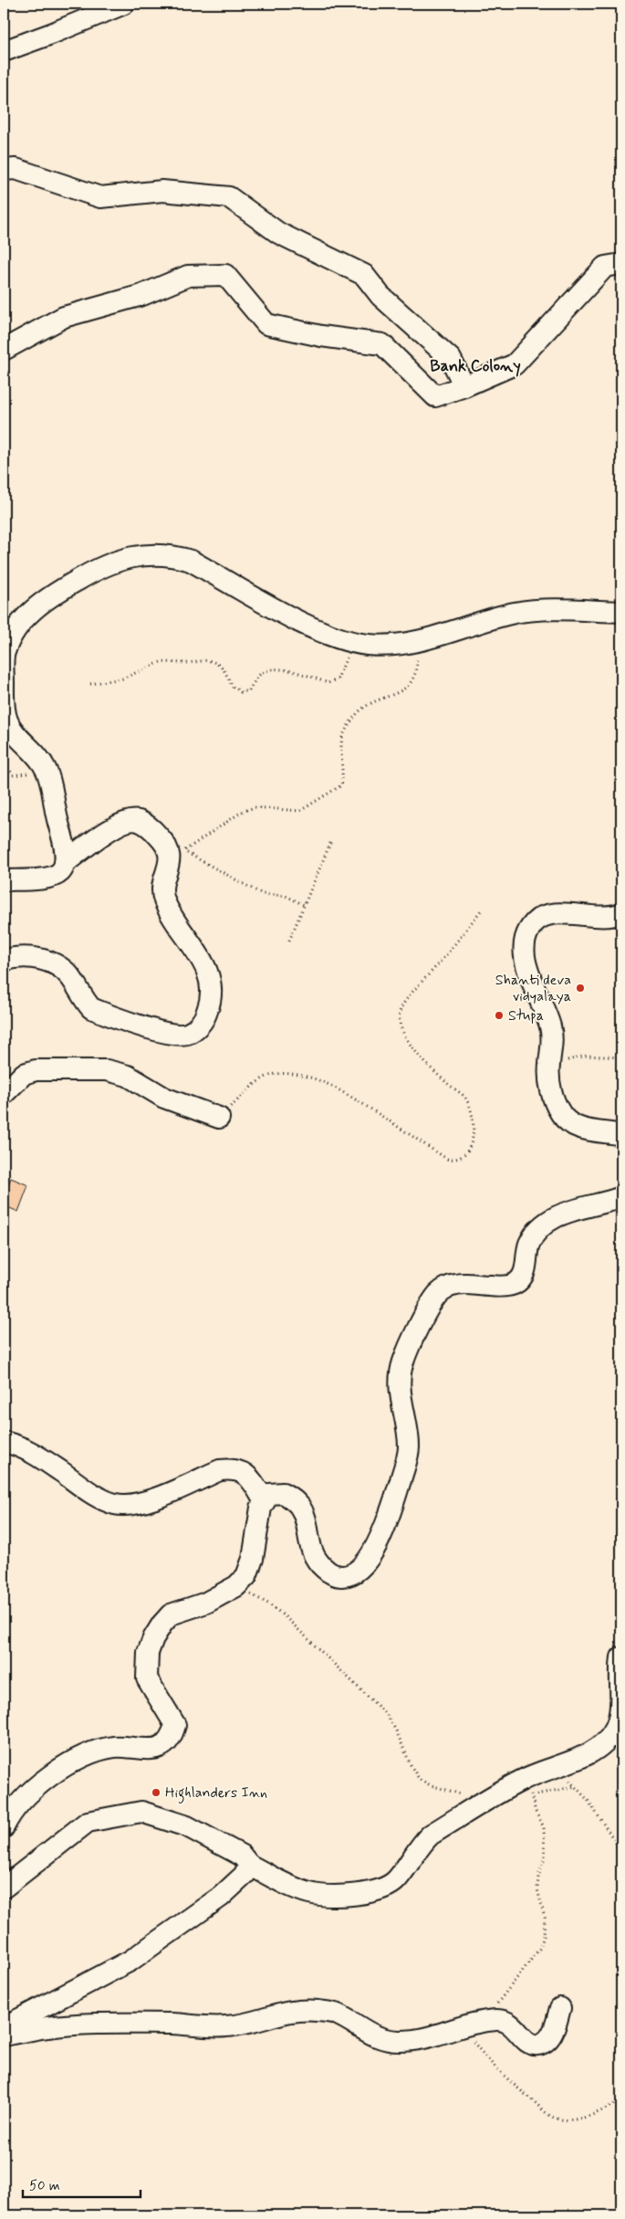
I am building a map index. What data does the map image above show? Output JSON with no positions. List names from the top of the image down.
{
  "districts": ["Bank Colony"],
  "places": ["Shanti deva vidyalaya", "Stupa", "Highlanders Inn"],
  "scale_bar": "50 m"
}
